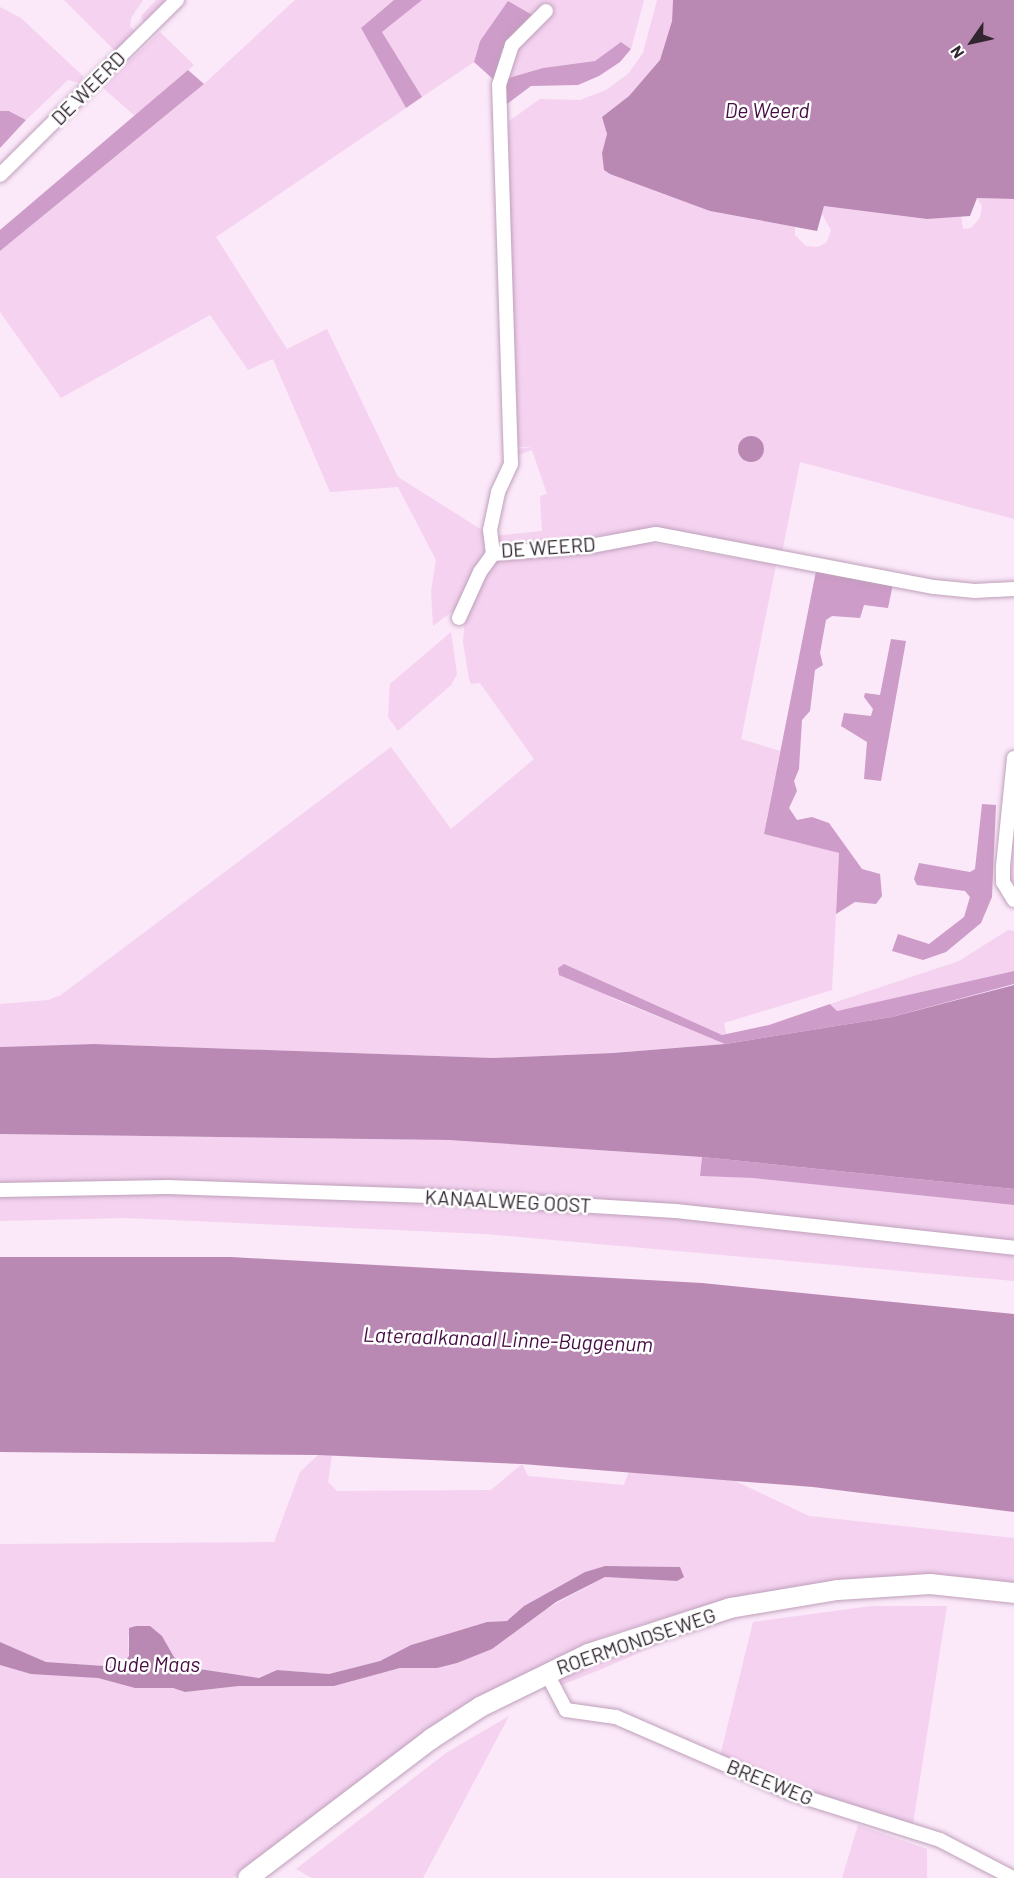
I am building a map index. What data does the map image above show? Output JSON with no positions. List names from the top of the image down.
{
  "streets": {
    "main road": ["ROERMONDSEWEG"],
    "street": ["DE WEERD", "KANAALWEG OOST", "BREEWEG"]
  },
  "crossings": [
    ["ROERMONDSEWEG", "BREEWEG"]
  ],
  "water": ["De Weerd", "Lateraalkanaal Linne-Buggenum", "Oude Maas"],
  "north": "bottom left"
}
